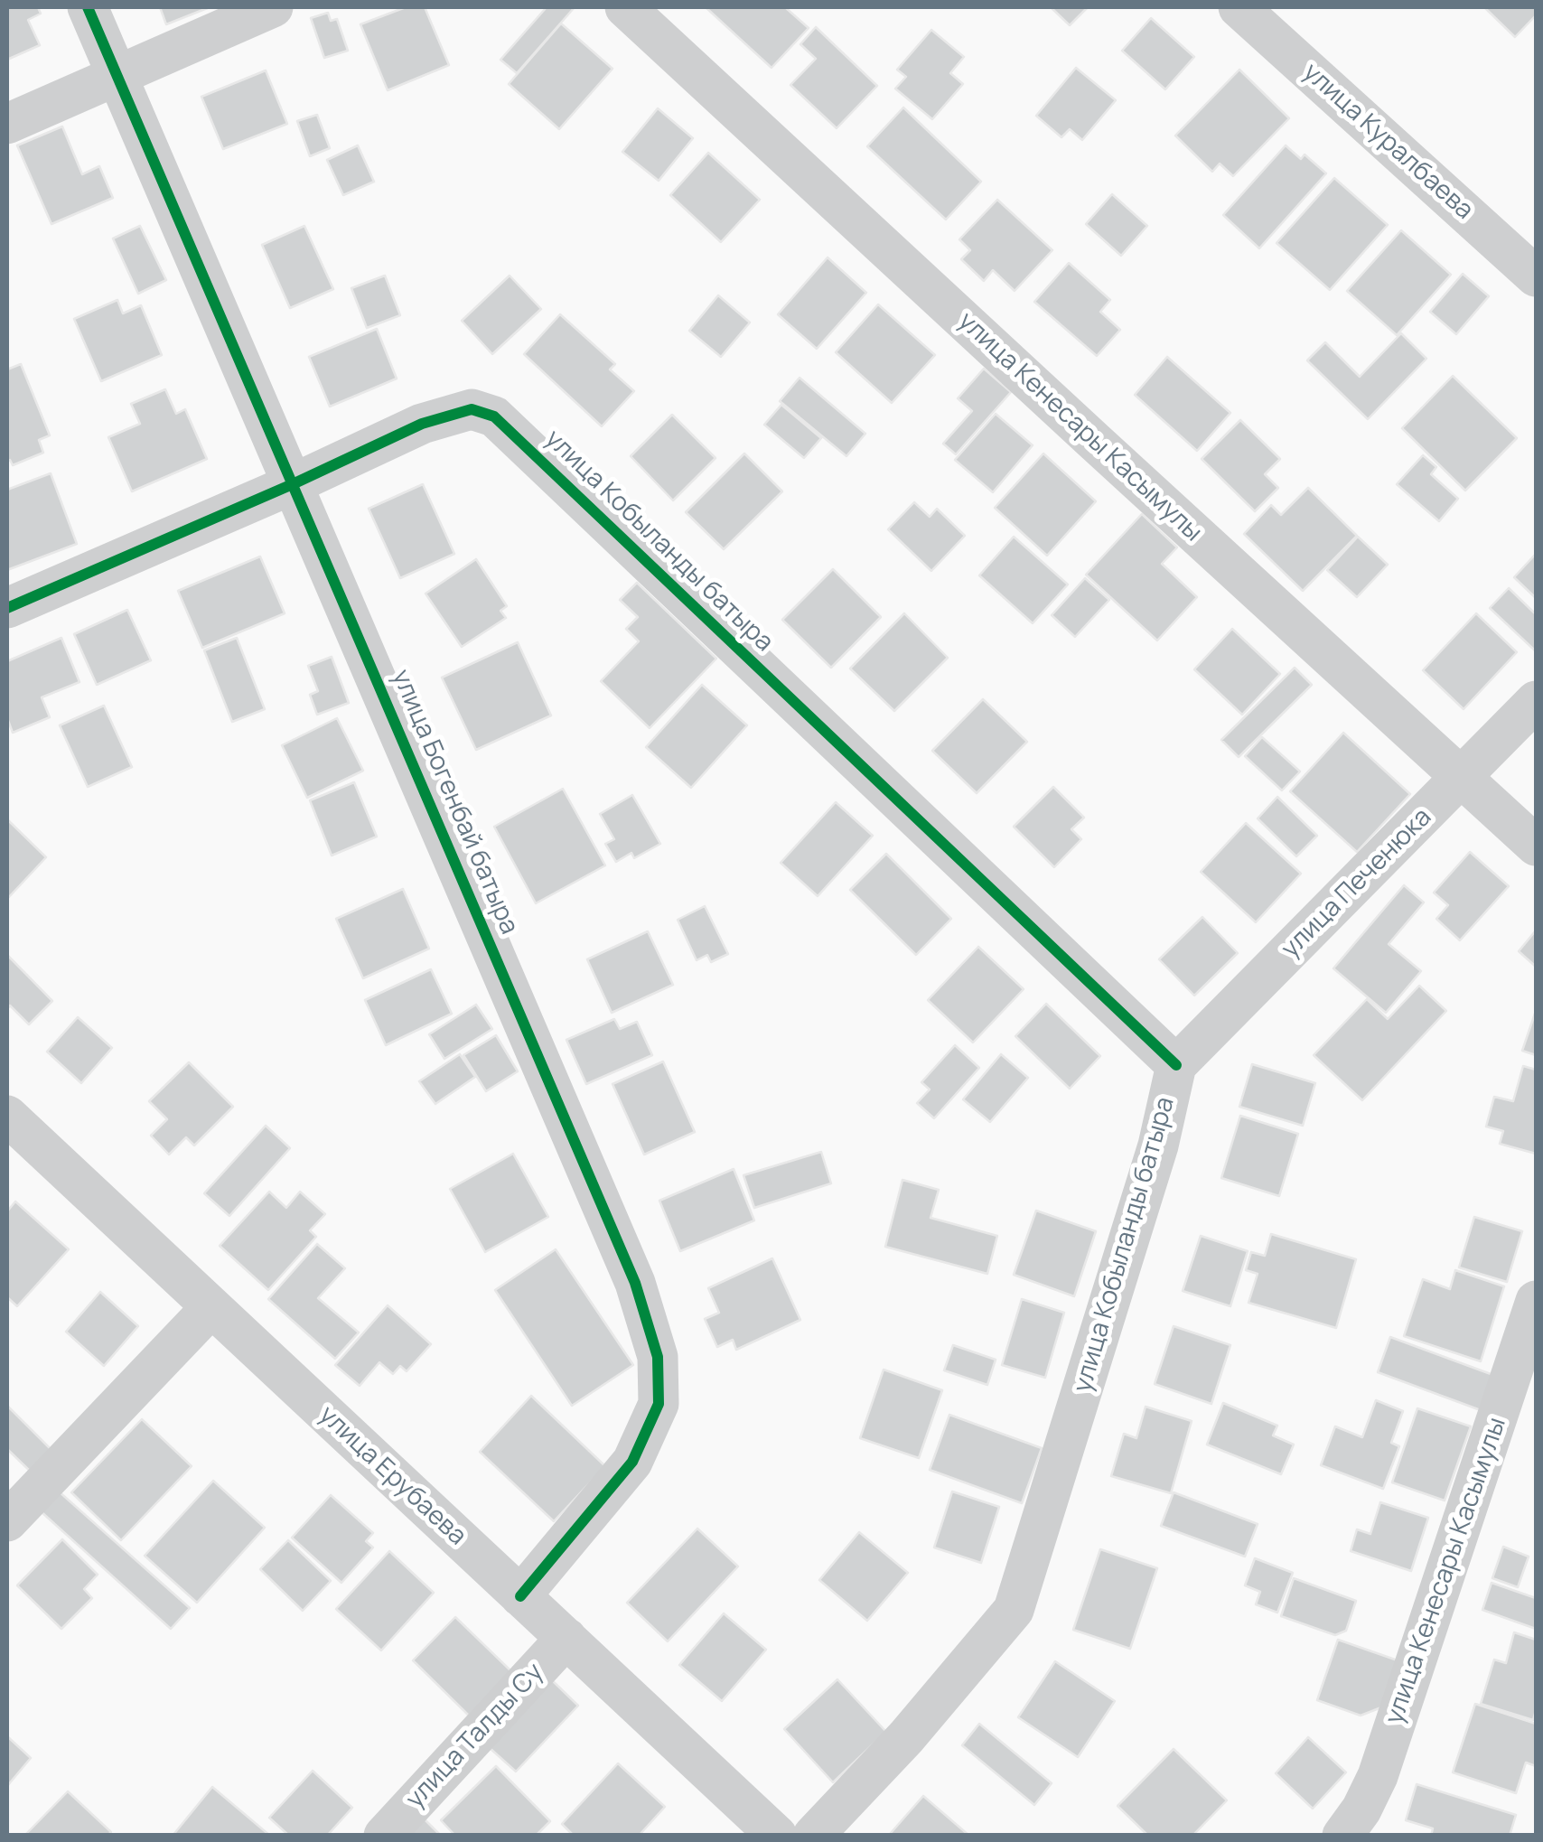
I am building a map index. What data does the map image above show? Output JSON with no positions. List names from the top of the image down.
{
  "streets": {
    "street": [
      "улица Куралбаева",
      "улица Кенесары Касымулы",
      "улица Кобыланды батыра",
      "улица Богенбай батыра",
      "улица Печенюка",
      "улица Ерубаева",
      "улица Талды Су"
    ]
  },
  "crossings": [
    ["улица Кенесары Касымулы", "улица Печенюка"],
    ["улица Кобыланды батыра", "улица Богенбай батыра"],
    ["улица Кобыланды батыра", "улица Печенюка"],
    ["улица Богенбай батыра", "улица Ерубаева"],
    ["улица Ерубаева", "улица Талды Су"]
  ]
}
